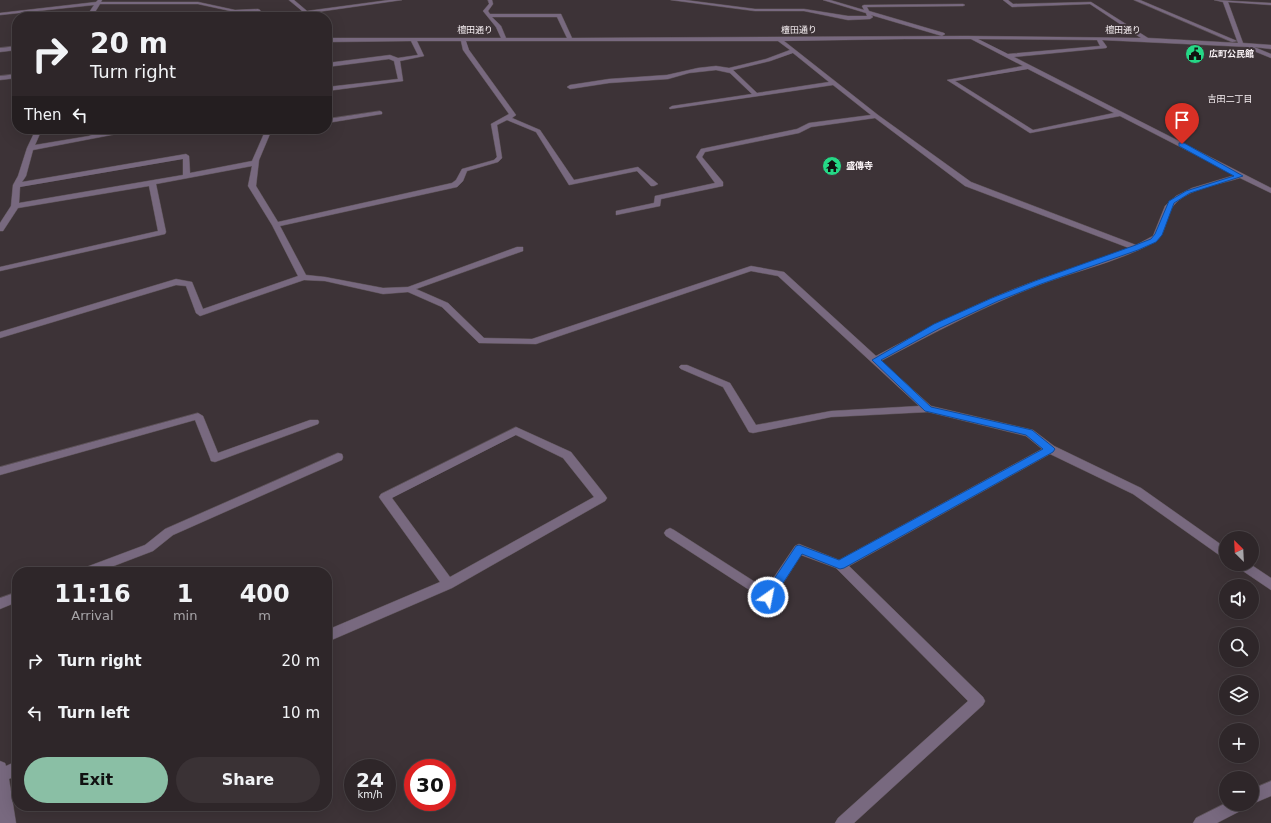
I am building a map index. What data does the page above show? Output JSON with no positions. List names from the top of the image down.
{
  "streets": {
    "street": ["檀田通り"]
  },
  "districts": ["吉田二丁目"],
  "places": {
    "public building": ["広町公民館"],
    "temple": ["盛傳寺"]
  },
  "north": "top left",
  "page": {
    "turn": ["20 m", "Turn right"],
    "then": "Then",
    "map_buttons": ["+", "−"],
    "eta": [
      "11:16",
      "Arrival",
      "1",
      "min",
      "400",
      "m"
    ],
    "list": [
      {
        "name": "Turn right",
        "value": "20 m"
      },
      {
        "name": "Turn left",
        "value": "10 m"
      }
    ],
    "buttons": ["Exit", "Share"],
    "speed": "24 km/h",
    "limit": "30"
  }
}
